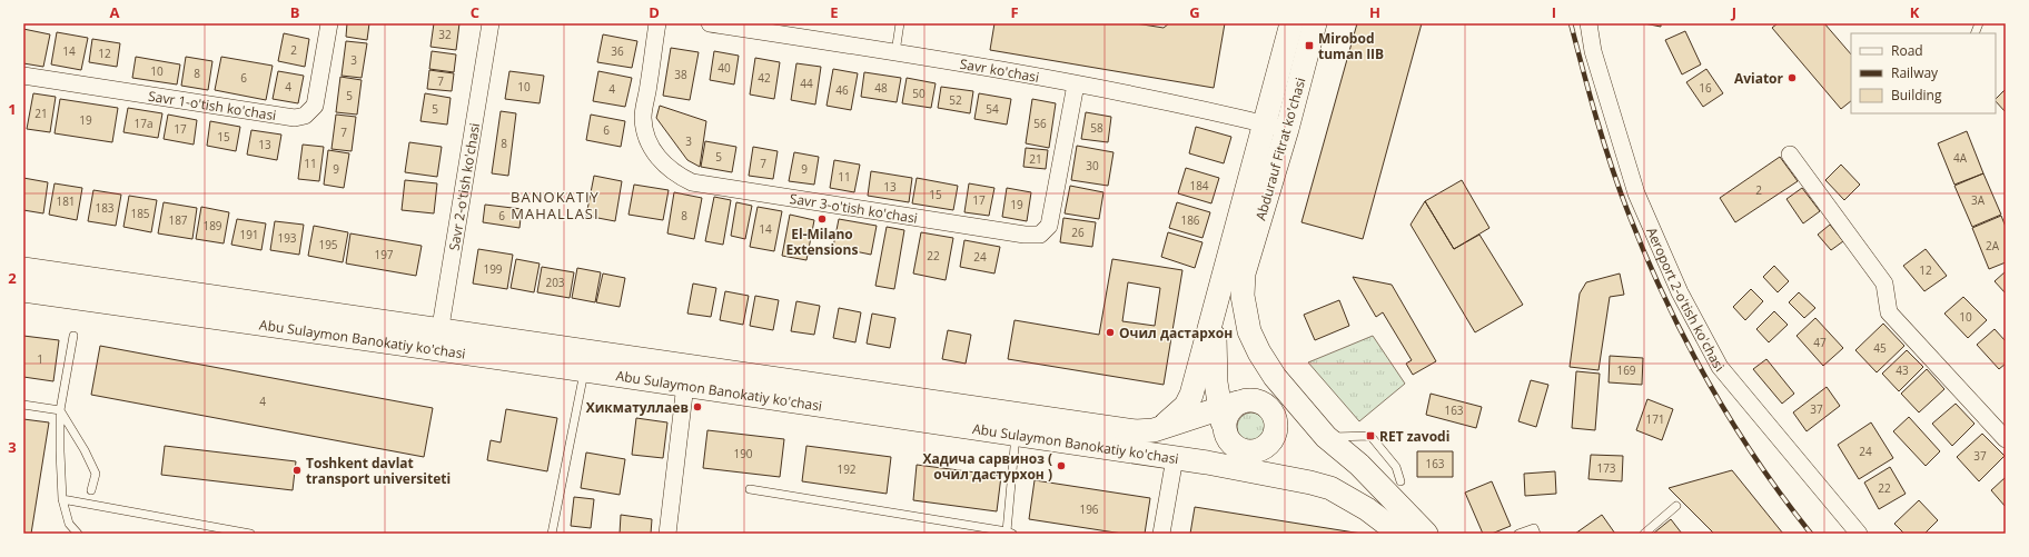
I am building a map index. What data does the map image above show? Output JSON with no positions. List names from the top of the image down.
{
  "streets": {
    "main road": ["Abdurauf Fitrat ko'chasi", "Abu Sulaymon Banokatiy ko'chasi"],
    "street": [
      "Savr ko'chasi",
      "Savr 1-o'tish ko'chasi",
      "Savr 2-o'tish ko'chasi",
      "Savr 3-o'tish ko'chasi",
      "Aeroport 2-o'tish ko'chasi"
    ]
  },
  "crossings": [
    ["Savr ko'chasi", "Abdurauf Fitrat ko'chasi"],
    ["Savr ko'chasi", "Savr 3-o'tish ko'chasi"],
    ["Abdurauf Fitrat ko'chasi", "Abu Sulaymon Banokatiy ko'chasi"],
    ["Savr 2-o'tish ko'chasi", "Abu Sulaymon Banokatiy ko'chasi"]
  ],
  "districts": ["BANOKATIY MAHALLASI"],
  "places": {
    "transit": ["Mirobod tuman IIB", "RET zavodi"],
    "other": [
      "Aviator",
      "El-Milano Extensions",
      "Очил дастархон",
      "Хикматуллаев",
      "Хадича сарвиноз ( очил дастурхон )",
      "Toshkent davlat transport universiteti"
    ]
  },
  "house_numbers": [
    "32",
    "2",
    "14",
    "36",
    "12",
    "3",
    "40",
    "10",
    "8",
    "38",
    "6",
    "42",
    "7",
    "44",
    "4",
    "10",
    "48",
    "16",
    "4",
    "46",
    "50",
    "5",
    "52",
    "5",
    "54",
    "21",
    "19",
    "17a",
    "56",
    "58",
    "17",
    "6",
    "7",
    "15",
    "3",
    "8",
    "13",
    "5",
    "4А",
    "21",
    "11",
    "7",
    "30",
    "9",
    "9",
    "11",
    "184",
    "13",
    "2",
    "15",
    "17",
    "3А",
    "181",
    "19",
    "183",
    "185",
    "6",
    "8",
    "187",
    "186",
    "189",
    "14",
    "26",
    "191",
    "193",
    "195",
    "2А",
    "197",
    "22",
    "24",
    "199",
    "12",
    "203",
    "10",
    "47",
    "45",
    "1",
    "169",
    "43",
    "4",
    "37",
    "163",
    "171",
    "24",
    "190",
    "37",
    "163",
    "173",
    "192",
    "22",
    "196"
  ],
  "legend": ["Road", "Railway", "Building"],
  "grid": {
    "columns": [
      "A",
      "B",
      "C",
      "D",
      "E",
      "F",
      "G",
      "H",
      "I",
      "J",
      "K"
    ],
    "rows": ["1", "2", "3"]
  }
}
